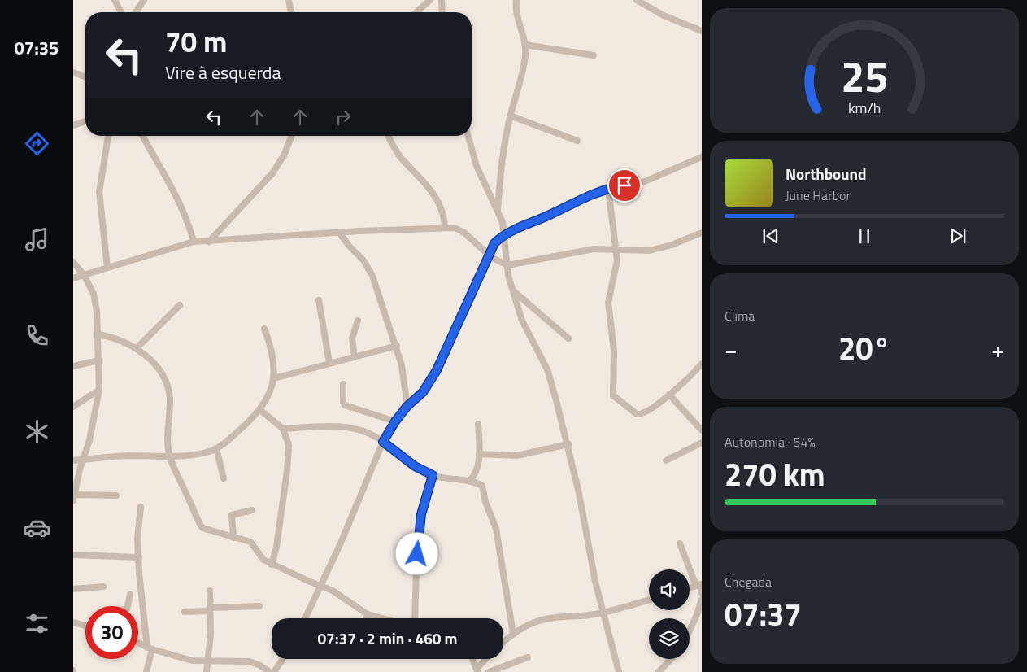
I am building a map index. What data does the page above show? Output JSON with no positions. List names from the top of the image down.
{
  "page": {
    "tabs": "07:35",
    "turn": ["70 m", "Vire à esquerda"],
    "song": ["Northbound", "June Harbor"],
    "tile": [
      "Clima",
      ["Autonomia · 54%", "270 km"],
      ["Chegada", "07:37"]
    ],
    "heat": ["−", "20°", "+"],
    "limit": "30",
    "trip": "07:37 · 2 min · 460 m",
    "gauge": ["25", "km/h"]
  }
}
